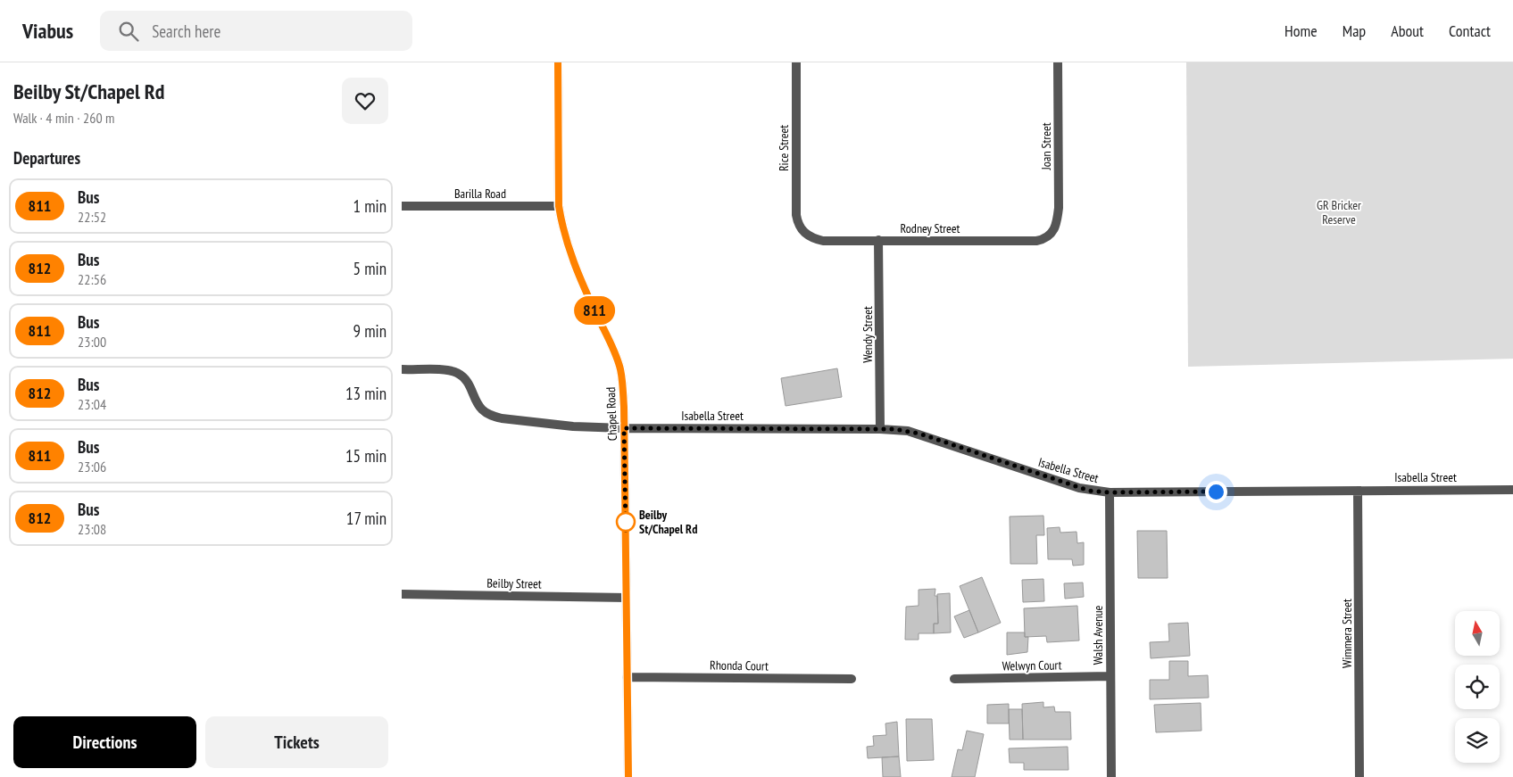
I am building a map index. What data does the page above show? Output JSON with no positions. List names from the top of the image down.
{
  "streets": {
    "street": [
      "Joan Street",
      "Rice Street",
      "Barilla Road",
      "Rodney Street",
      "Wendy Street",
      "Chapel Road",
      "Isabella Street",
      "Beilby Street",
      "Wimmera Street",
      "Walsh Avenue",
      "Rhonda Court",
      "Welwyn Court"
    ]
  },
  "crossings": [
    ["Joan Street", "Rodney Street"],
    ["Rice Street", "Rodney Street"],
    ["Barilla Road", "Chapel Road"],
    ["Rodney Street", "Wendy Street"],
    ["Wendy Street", "Isabella Street"],
    ["Chapel Road", "Isabella Street"],
    ["Chapel Road", "Beilby Street"],
    ["Chapel Road", "Rhonda Court"],
    ["Isabella Street", "Wimmera Street"],
    ["Isabella Street", "Walsh Avenue"],
    ["Walsh Avenue", "Welwyn Court"]
  ],
  "parks": ["GR Bricker Reserve"],
  "places": ["Beilby St/Chapel Rd"],
  "lines": ["bus line 811"],
  "north": "top",
  "page": {
    "header": "Viabus",
    "search": "Search here",
    "nav": [
      "Home",
      "Map",
      "About",
      "Contact"
    ],
    "heading": [
      ["Beilby St/Chapel Rd", "Walk · 4 min · 260 m"],
      "Departures"
    ],
    "on_map": "811",
    "list": [
      {
        "mark": "811",
        "name": "Bus",
        "note": "22:52",
        "value": "1 min"
      },
      {
        "mark": "812",
        "name": "Bus",
        "note": "22:56",
        "value": "5 min"
      },
      {
        "mark": "811",
        "name": "Bus",
        "note": "23:00",
        "value": "9 min"
      },
      {
        "mark": "812",
        "name": "Bus",
        "note": "23:04",
        "value": "13 min"
      },
      {
        "mark": "811",
        "name": "Bus",
        "note": "23:06",
        "value": "15 min"
      },
      {
        "mark": "812",
        "name": "Bus",
        "note": "23:08",
        "value": "17 min"
      }
    ],
    "buttons": ["Directions", "Tickets"]
  }
}
